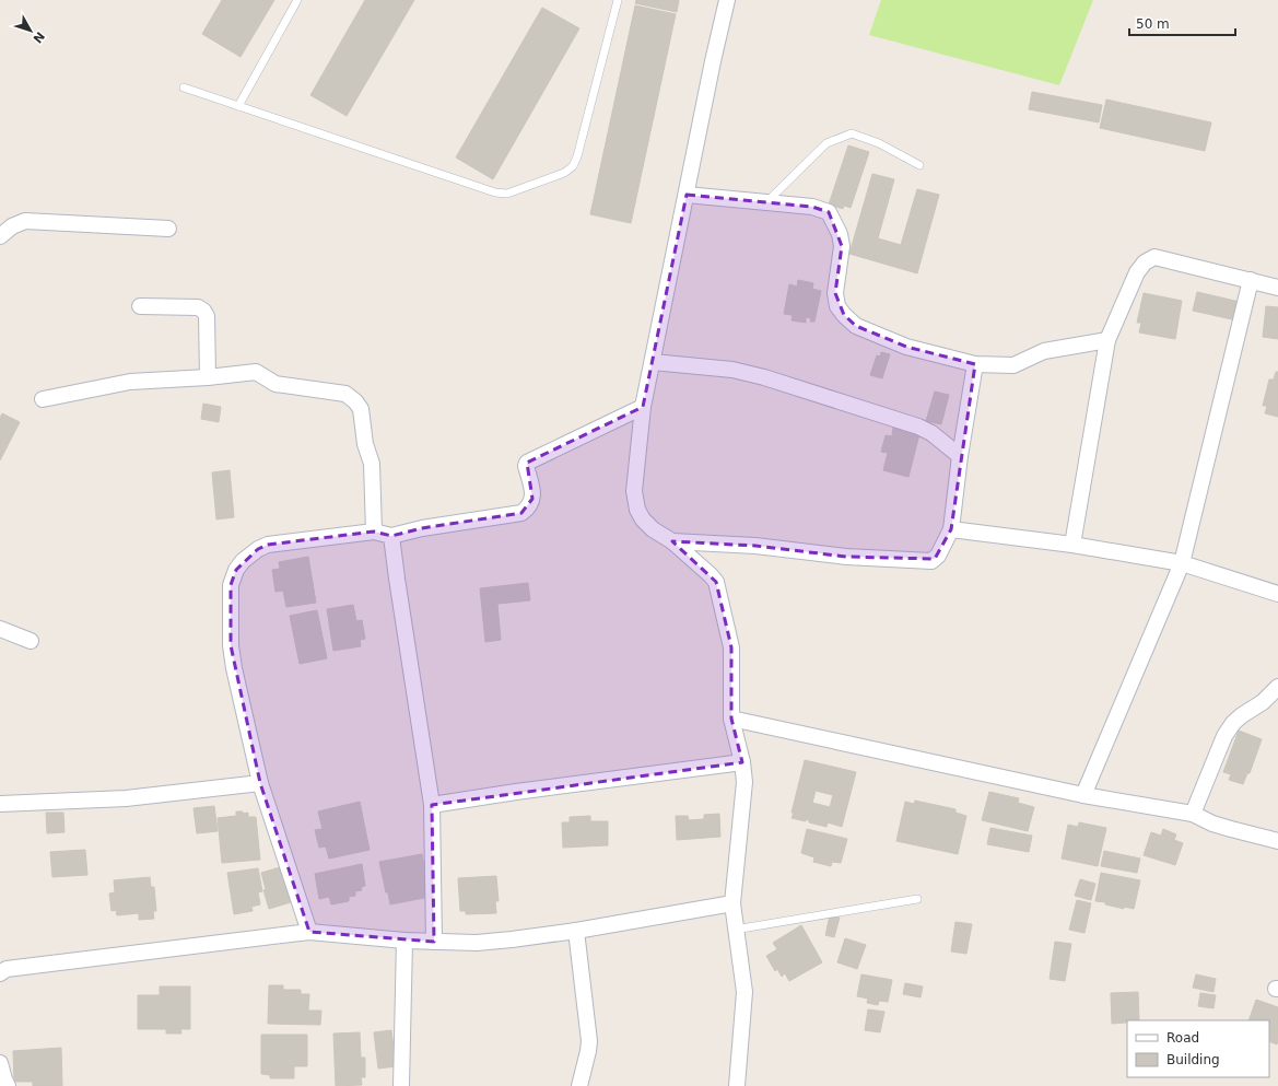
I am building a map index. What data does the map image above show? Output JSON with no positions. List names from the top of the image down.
{
  "legend": ["Road", "Building"],
  "scale_bar": "50 m",
  "north": "bottom right"
}
